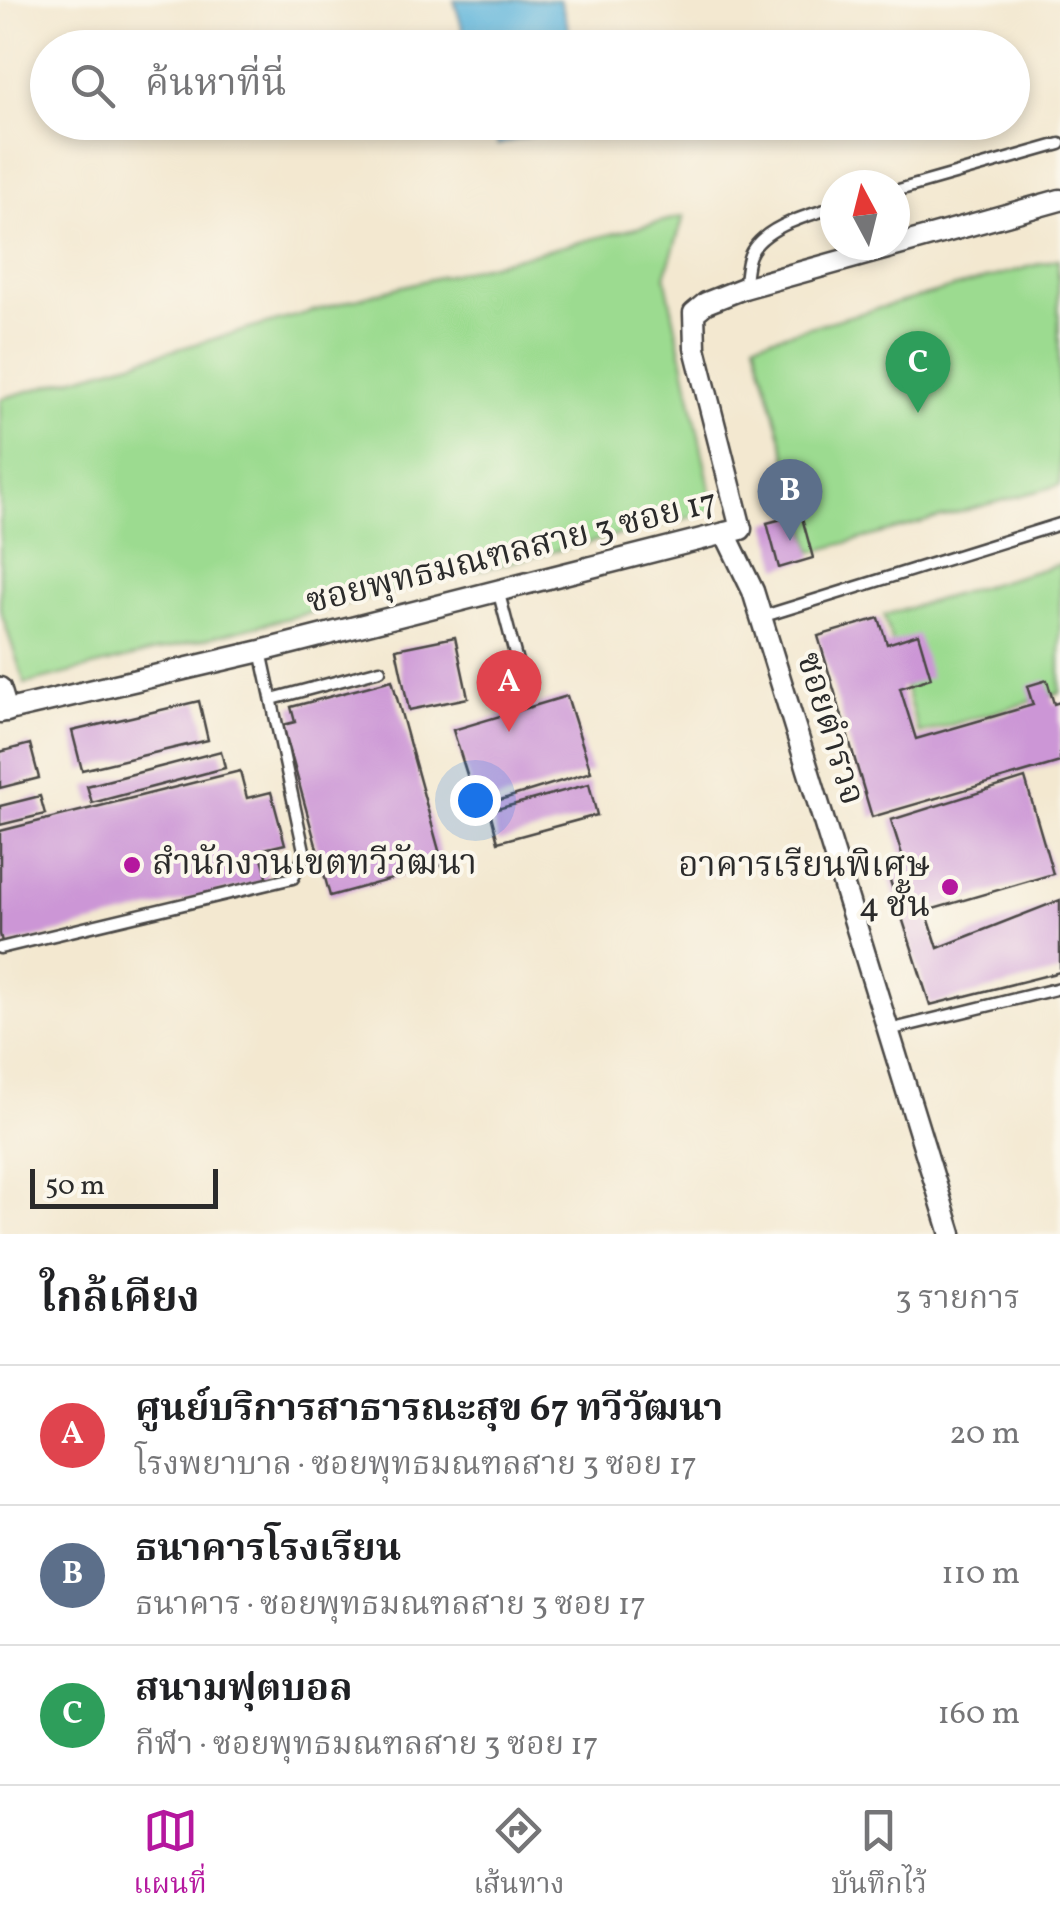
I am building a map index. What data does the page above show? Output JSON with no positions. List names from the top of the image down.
{
  "streets": {
    "street": ["ซอยพุทธมณฑลสาย 3 ซอย 17", "ซอยตำรวจ"]
  },
  "crossings": [
    ["ซอยพุทธมณฑลสาย 3 ซอย 17", "ซอยตำรวจ"]
  ],
  "places": ["สำนักงานเขตทวีวัฒนา", "อาคารเรียนพิเศษ 4 ชั้น"],
  "scale_bar": "50 m",
  "north": "top",
  "page": {
    "search": "ค้นหาที่นี่",
    "pins": ["C", "B", "A"],
    "scale": "50 m",
    "heading": ["ใกล้เคียง", "3 รายการ"],
    "list": [
      {
        "mark": "A",
        "name": "ศูนย์บริการสาธารณะสุข 67 ทวีวัฒนา",
        "note": "โรงพยาบาล · ซอยพุทธมณฑลสาย 3 ซอย 17",
        "value": "20 m"
      },
      {
        "mark": "B",
        "name": "ธนาคารโรงเรียน",
        "note": "ธนาคาร · ซอยพุทธมณฑลสาย 3 ซอย 17",
        "value": "110 m"
      },
      {
        "mark": "C",
        "name": "สนามฟุตบอล",
        "note": "กีฬา · ซอยพุทธมณฑลสาย 3 ซอย 17",
        "value": "160 m"
      }
    ],
    "nav": ["แผนที่", "เส้นทาง", "บันทึกไว้"]
  }
}
